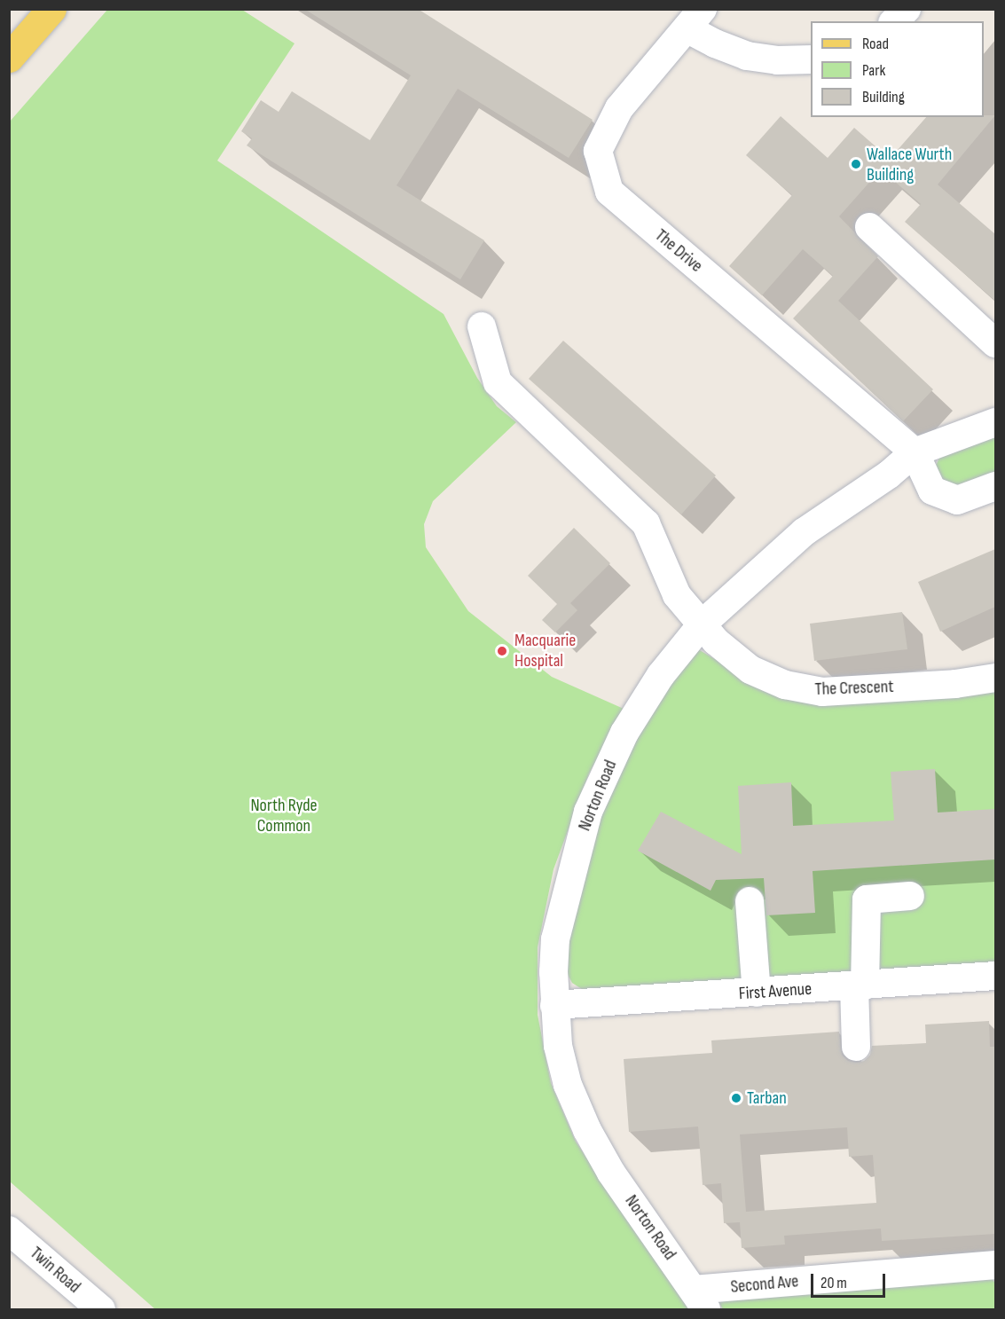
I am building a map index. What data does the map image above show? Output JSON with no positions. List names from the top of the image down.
{
  "streets": {
    "street": [
      "The Drive",
      "The Crescent",
      "Norton Road",
      "First Avenue",
      "Twin Road",
      "Second Ave"
    ]
  },
  "crossings": [
    ["The Drive", "Norton Road"],
    ["The Crescent", "Norton Road"],
    ["Norton Road", "First Avenue"],
    ["Norton Road", "Second Ave"]
  ],
  "parks": ["North Ryde Common"],
  "places": ["Wallace Wurth Building", "Macquarie Hospital", "Tarban"],
  "legend": ["Road", "Park", "Building"],
  "scale_bar": "20 m"
}
